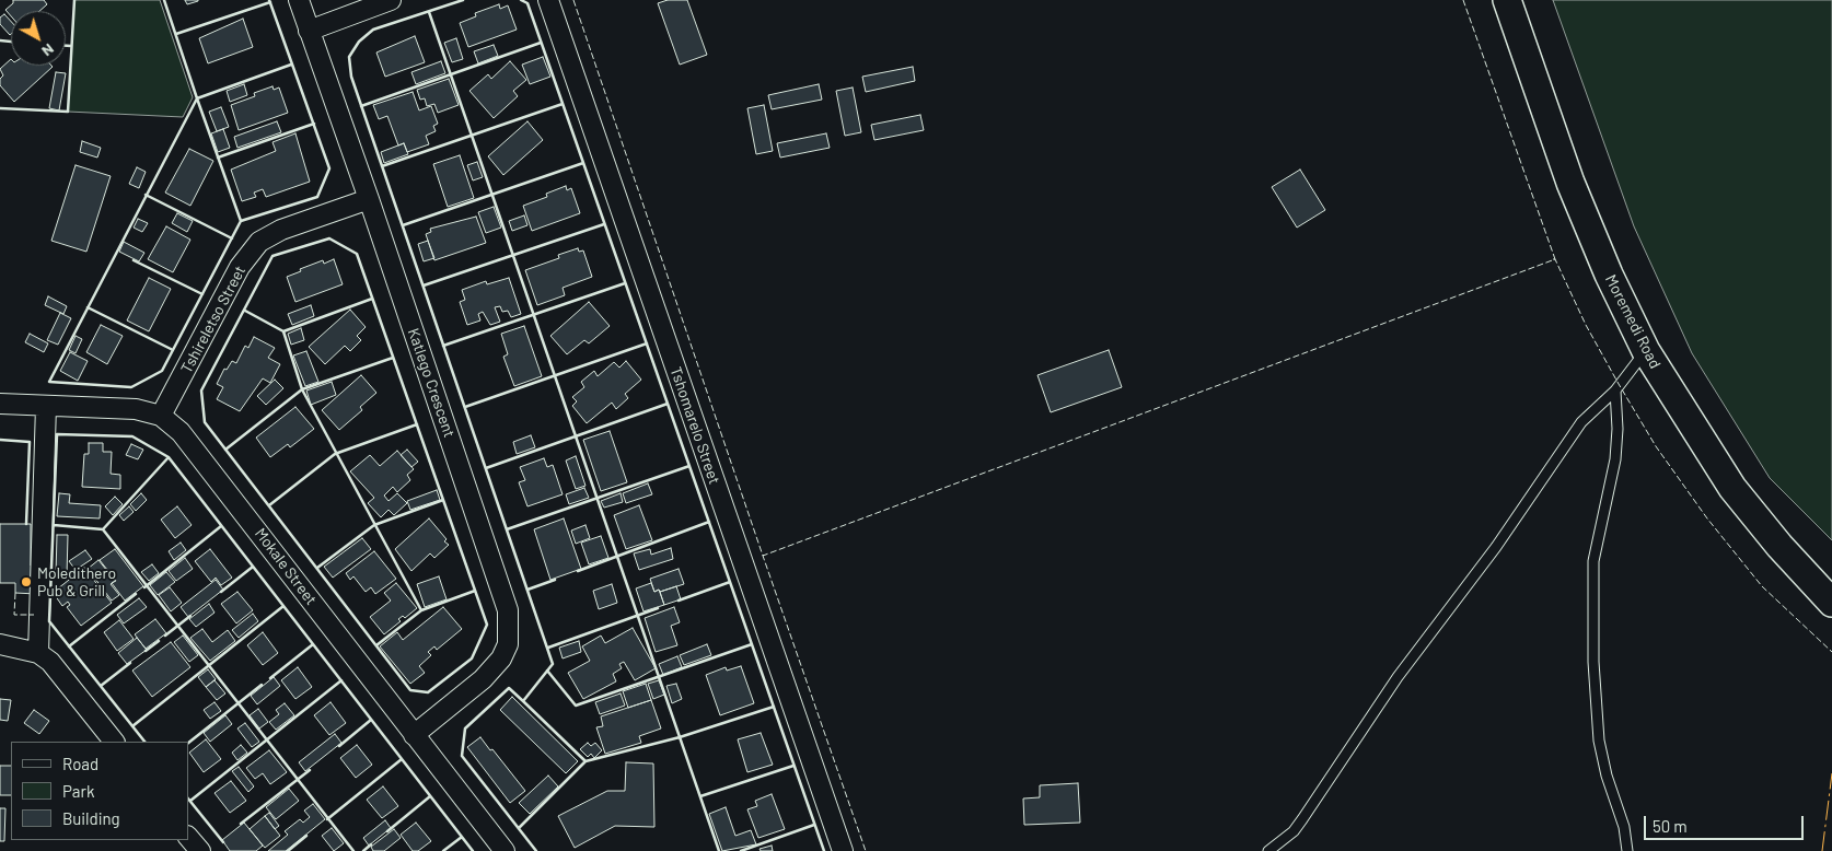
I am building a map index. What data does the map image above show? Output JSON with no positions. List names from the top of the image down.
{
  "streets": {
    "street": [
      "Tshireletso Street",
      "Moremedi Road",
      "Katlego Crescent",
      "Tshomarelo Street",
      "Mokale Street"
    ]
  },
  "crossings": [
    ["Tshireletso Street", "Katlego Crescent"],
    ["Tshireletso Street", "Mokale Street"],
    ["Katlego Crescent", "Mokale Street"]
  ],
  "places": ["Moledithero Pub & Grill"],
  "legend": ["Road", "Park", "Building"],
  "scale_bar": "50 m",
  "north": "bottom right"
}
